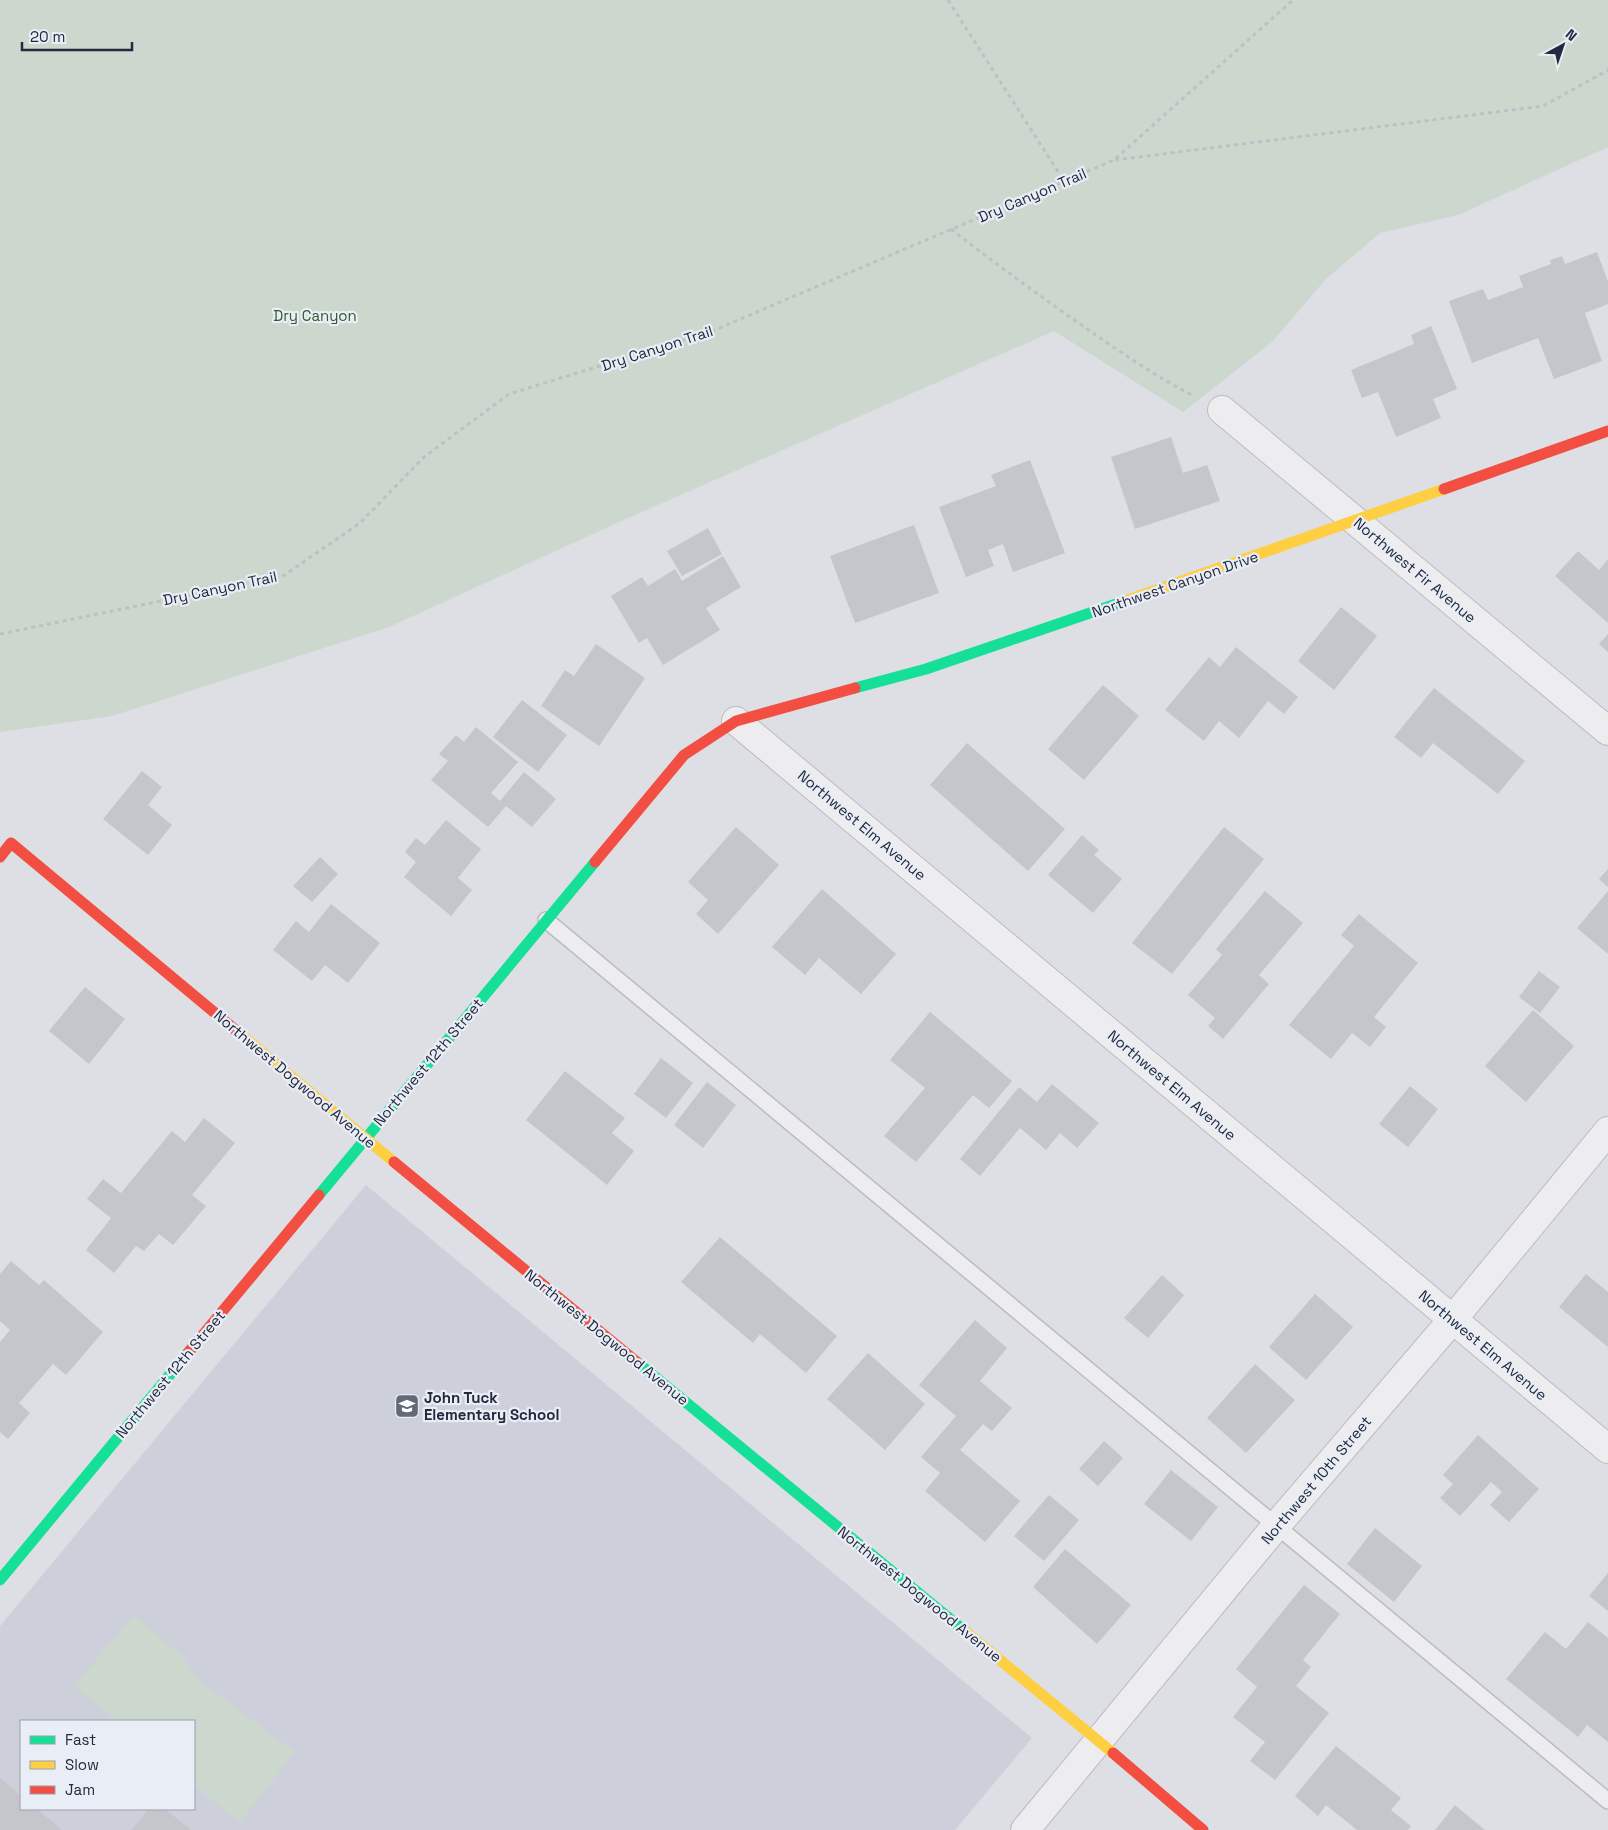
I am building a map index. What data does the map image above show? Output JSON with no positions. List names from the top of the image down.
{
  "streets": {
    "street": [
      "Northwest Fir Avenue",
      "Northwest Canyon Drive",
      "Northwest Elm Avenue",
      "Northwest 12th Street",
      "Northwest Dogwood Avenue",
      "Northwest 10th Street"
    ],
    "path": ["Dry Canyon Trail"]
  },
  "crossings": [
    ["Northwest Fir Avenue", "Northwest Canyon Drive"],
    ["Northwest Canyon Drive", "Northwest Elm Avenue"],
    ["Northwest Canyon Drive", "Northwest 12th Street"],
    ["Northwest Elm Avenue", "Northwest 12th Street"],
    ["Northwest Elm Avenue", "Northwest 10th Street"],
    ["Northwest 12th Street", "Northwest Dogwood Avenue"],
    ["Northwest Dogwood Avenue", "Northwest 10th Street"]
  ],
  "parks": ["Dry Canyon"],
  "places": {
    "school or university": ["John Tuck Elementary School"]
  },
  "legend": ["Fast", "Slow", "Jam"],
  "scale_bar": "20 m",
  "north": "top right"
}
